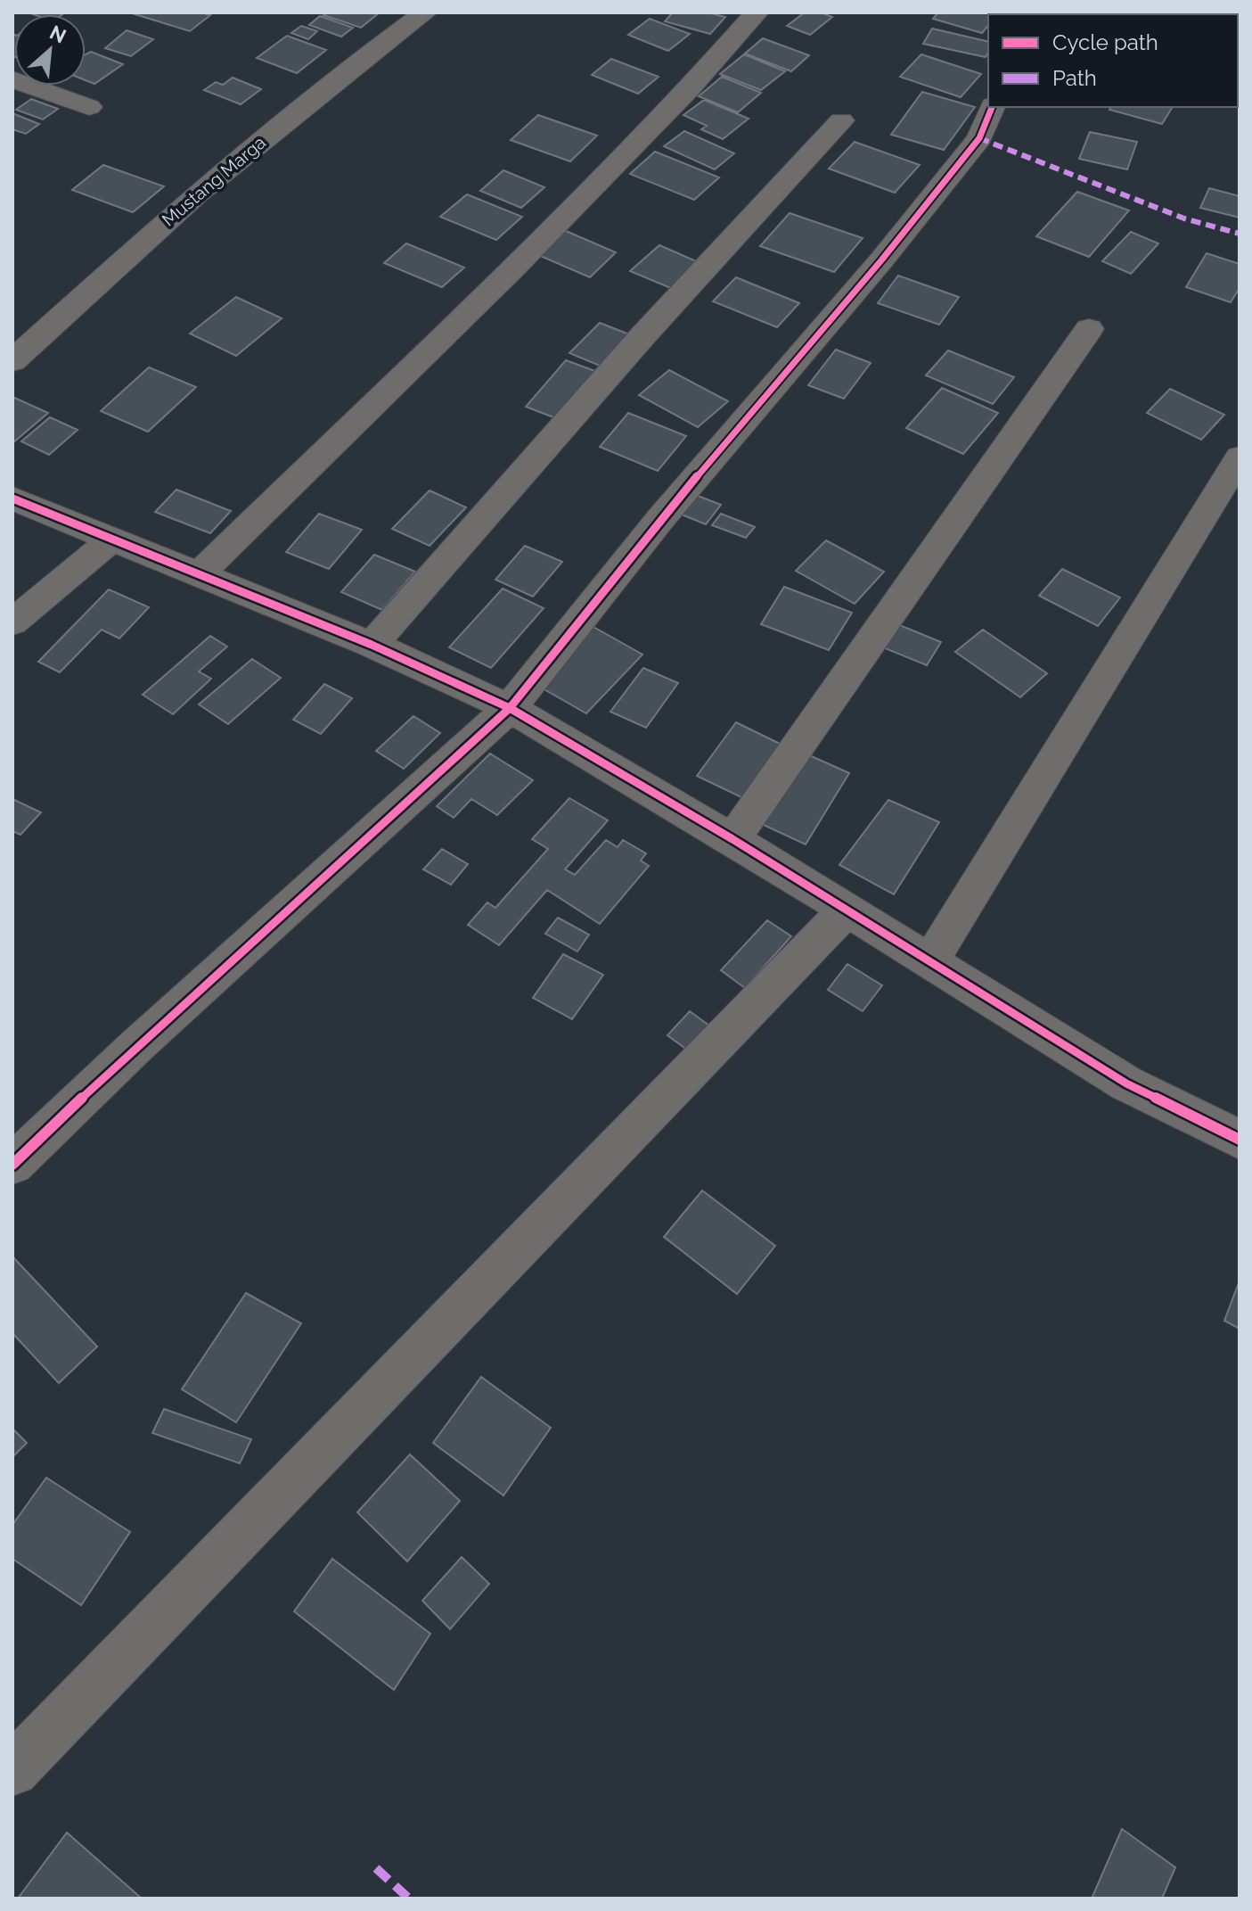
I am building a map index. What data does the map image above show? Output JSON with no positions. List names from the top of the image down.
{
  "streets": {
    "street": ["Mustang Marga"]
  },
  "legend": ["Cycle path", "Path"],
  "north": "top right"
}
